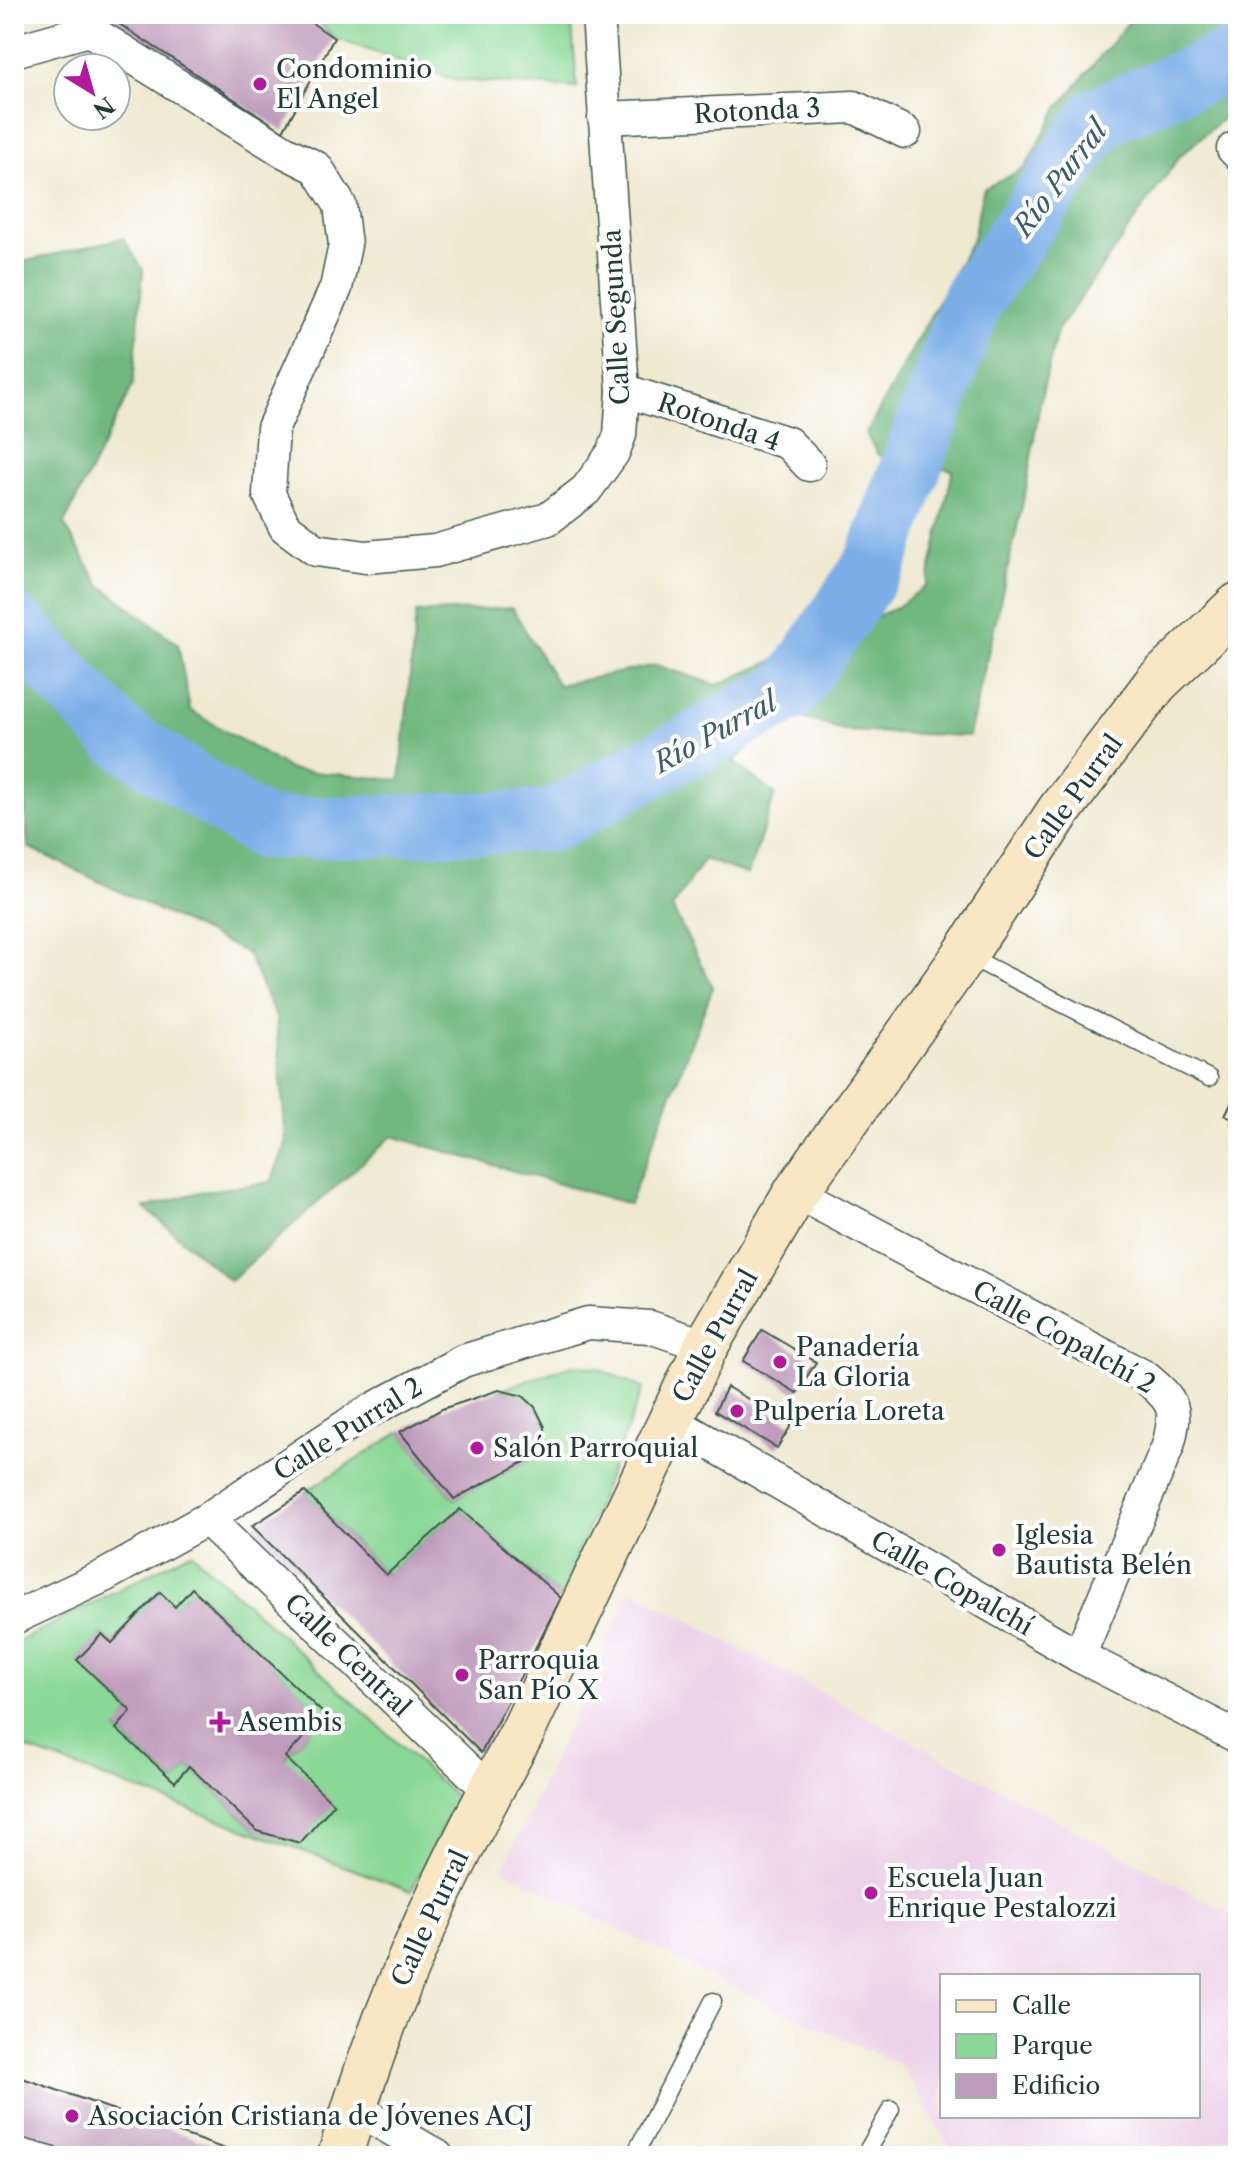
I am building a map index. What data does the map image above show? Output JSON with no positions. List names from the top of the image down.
{
  "streets": {
    "street": [
      "Rotonda 3",
      "Calle Segunda",
      "Rotonda 4",
      "Calle Purral",
      "Calle Copalchí 2",
      "Calle Purral 2",
      "Calle Copalchí",
      "Calle Central"
    ]
  },
  "crossings": [
    ["Rotonda 3", "Calle Segunda"],
    ["Calle Segunda", "Rotonda 4"],
    ["Calle Purral", "Calle Copalchí 2"],
    ["Calle Purral", "Calle Purral 2"],
    ["Calle Purral", "Calle Copalchí"],
    ["Calle Purral", "Calle Central"],
    ["Calle Copalchí 2", "Calle Copalchí"],
    ["Calle Purral 2", "Calle Central"]
  ],
  "water": ["Río Purral"],
  "places": {
    "other": [
      "Condominio El Angel",
      "Panadería La Gloria",
      "Pulpería Loreta",
      "Salón Parroquial",
      "Iglesia Bautista Belén",
      "Parroquia San Pío X",
      "Escuela Juan Enrique Pestalozzi",
      "Asociación Cristiana de Jóvenes ACJ"
    ],
    "health": ["Asembis"]
  },
  "legend": ["Calle", "Parque", "Edificio"],
  "north": "bottom right"
}
